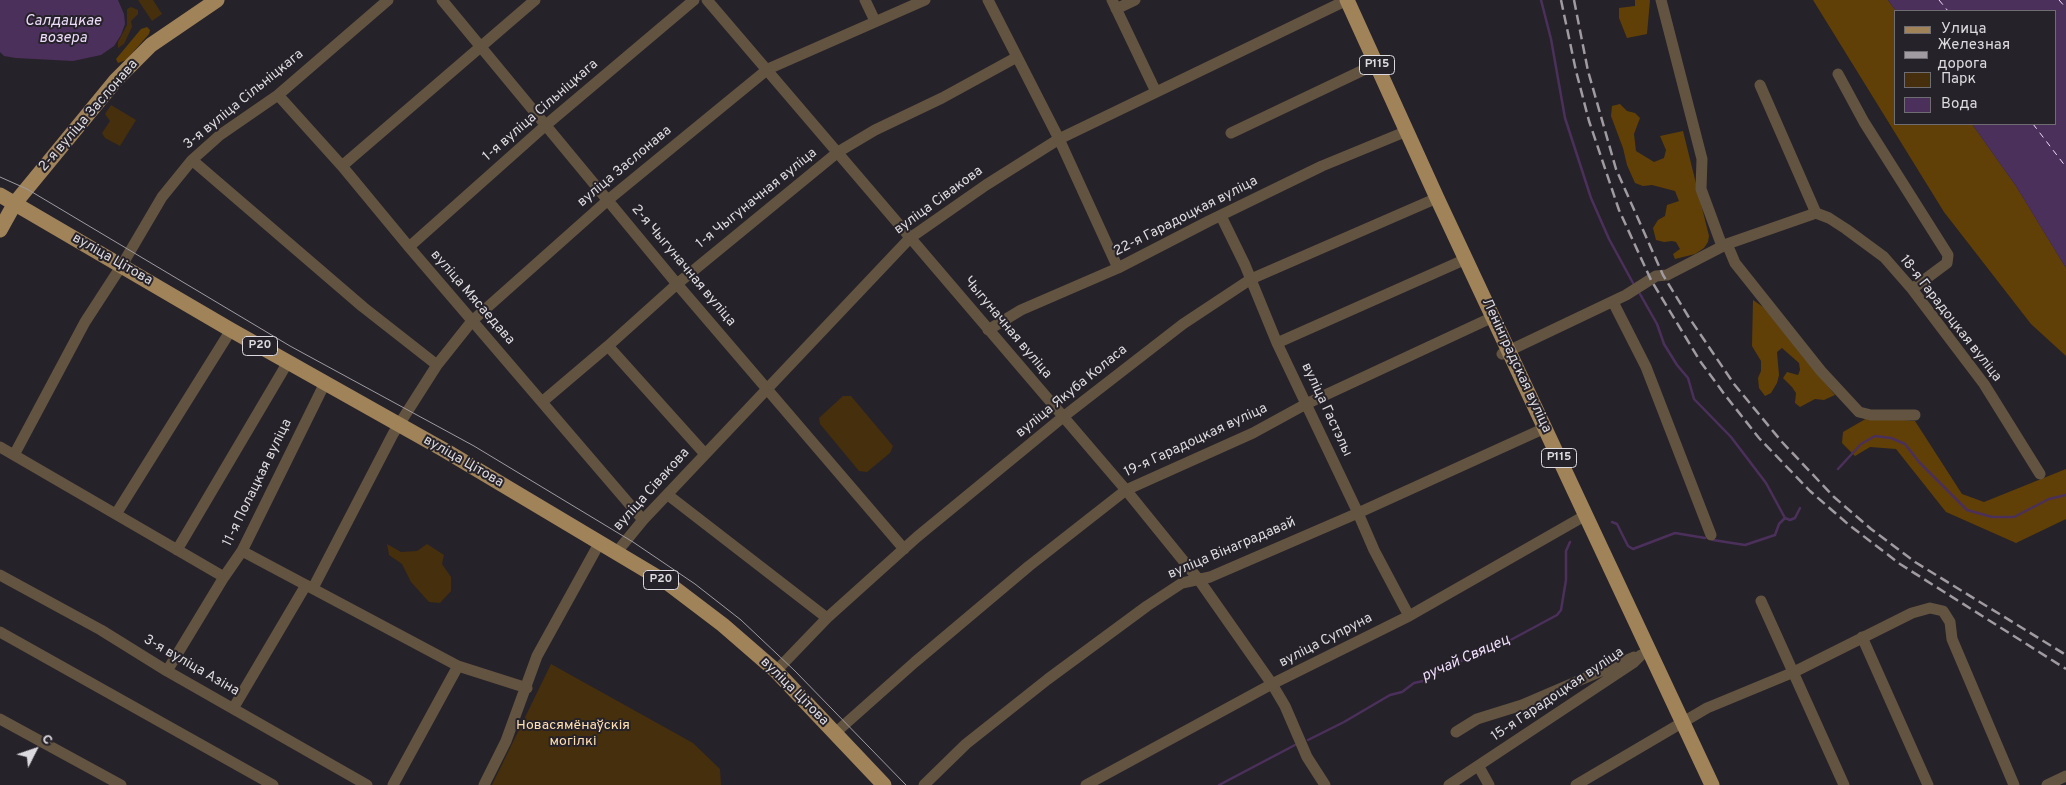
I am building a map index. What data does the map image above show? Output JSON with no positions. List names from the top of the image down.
{
  "streets": {
    "main road": [
      "Р115",
      "2-я вуліца Заслонава",
      "вуліца Цітова",
      "Р20",
      "Ленінградская вуліца"
    ],
    "street": [
      "3-я вуліца Сільніцкага",
      "1-я вуліца Сільніцкага",
      "вуліца Заслонава",
      "1-я Чыгуначная вуліца",
      "вуліца Сівакова",
      "22-я Гарадоцкая вуліца",
      "2-я Чыгуначная вуліца",
      "вуліца Мясаедава",
      "18-я Гарадоцкая вуліца",
      "Чыгуначная вуліца",
      "вуліца Якуба Коласа",
      "вуліца Гастэлы",
      "19-я Гарадоцкая вуліца",
      "11-я Полацкая вуліца",
      "вуліца Вінаградавай",
      "вуліца Супруна",
      "3-я вуліца Азіна",
      "15-я Гарадоцкая вуліца"
    ]
  },
  "crossings": [
    ["3-я вуліца Сільніцкага", "вуліца Цітова"],
    ["3-я вуліца Сільніцкага", "вуліца Мясаедава"],
    ["1-я вуліца Сільніцкага", "2-я Чыгуначная вуліца"],
    ["1-я вуліца Сільніцкага", "вуліца Мясаедава"],
    ["2-я вуліца Заслонава", "вуліца Цітова"],
    ["вуліца Заслонава", "вуліца Цітова"],
    ["вуліца Заслонава", "2-я Чыгуначная вуліца"],
    ["вуліца Заслонава", "вуліца Мясаедава"],
    ["вуліца Заслонава", "Чыгуначная вуліца"],
    ["вуліца Заслонава", "3-я вуліца Азіна"],
    ["1-я Чыгуначная вуліца", "2-я Чыгуначная вуліца"],
    ["1-я Чыгуначная вуліца", "вуліца Мясаедава"],
    ["1-я Чыгуначная вуліца", "Чыгуначная вуліца"],
    ["вуліца Сівакова", "вуліца Цітова"],
    ["вуліца Сівакова", "2-я Чыгуначная вуліца"],
    ["вуліца Сівакова", "вуліца Мясаедава"],
    ["вуліца Сівакова", "Чыгуначная вуліца"],
    ["вуліца Сівакова", "Ленінградская вуліца"],
    ["22-я Гарадоцкая вуліца", "Чыгуначная вуліца"],
    ["22-я Гарадоцкая вуліца", "Ленінградская вуліца"],
    ["22-я Гарадоцкая вуліца", "вуліца Гастэлы"],
    ["вуліца Цітова", "вуліца Якуба Коласа"],
    ["вуліца Цітова", "19-я Гарадоцкая вуліца"],
    ["вуліца Цітова", "11-я Полацкая вуліца"],
    ["2-я Чыгуначная вуліца", "вуліца Якуба Коласа"],
    ["Чыгуначная вуліца", "вуліца Якуба Коласа"],
    ["Чыгуначная вуліца", "19-я Гарадоцкая вуліца"],
    ["Чыгуначная вуліца", "вуліца Вінаградавай"],
    ["Чыгуначная вуліца", "вуліца Супруна"],
    ["Ленінградская вуліца", "вуліца Якуба Коласа"],
    ["Ленінградская вуліца", "19-я Гарадоцкая вуліца"],
    ["Ленінградская вуліца", "вуліца Вінаградавай"],
    ["Ленінградская вуліца", "вуліца Супруна"],
    ["Ленінградская вуліца", "15-я Гарадоцкая вуліца"],
    ["вуліца Якуба Коласа", "вуліца Гастэлы"],
    ["вуліца Гастэлы", "19-я Гарадоцкая вуліца"],
    ["вуліца Гастэлы", "вуліца Вінаградавай"],
    ["вуліца Гастэлы", "вуліца Супруна"],
    ["11-я Полацкая вуліца", "3-я вуліца Азіна"]
  ],
  "water": ["Салдацкае возера", "ручай Свяцец"],
  "parks": ["Новасямёнаўскія могілкі"],
  "legend": [
    "Улица",
    "Железная дорога",
    "Парк",
    "Вода"
  ],
  "north": "top right"
}
